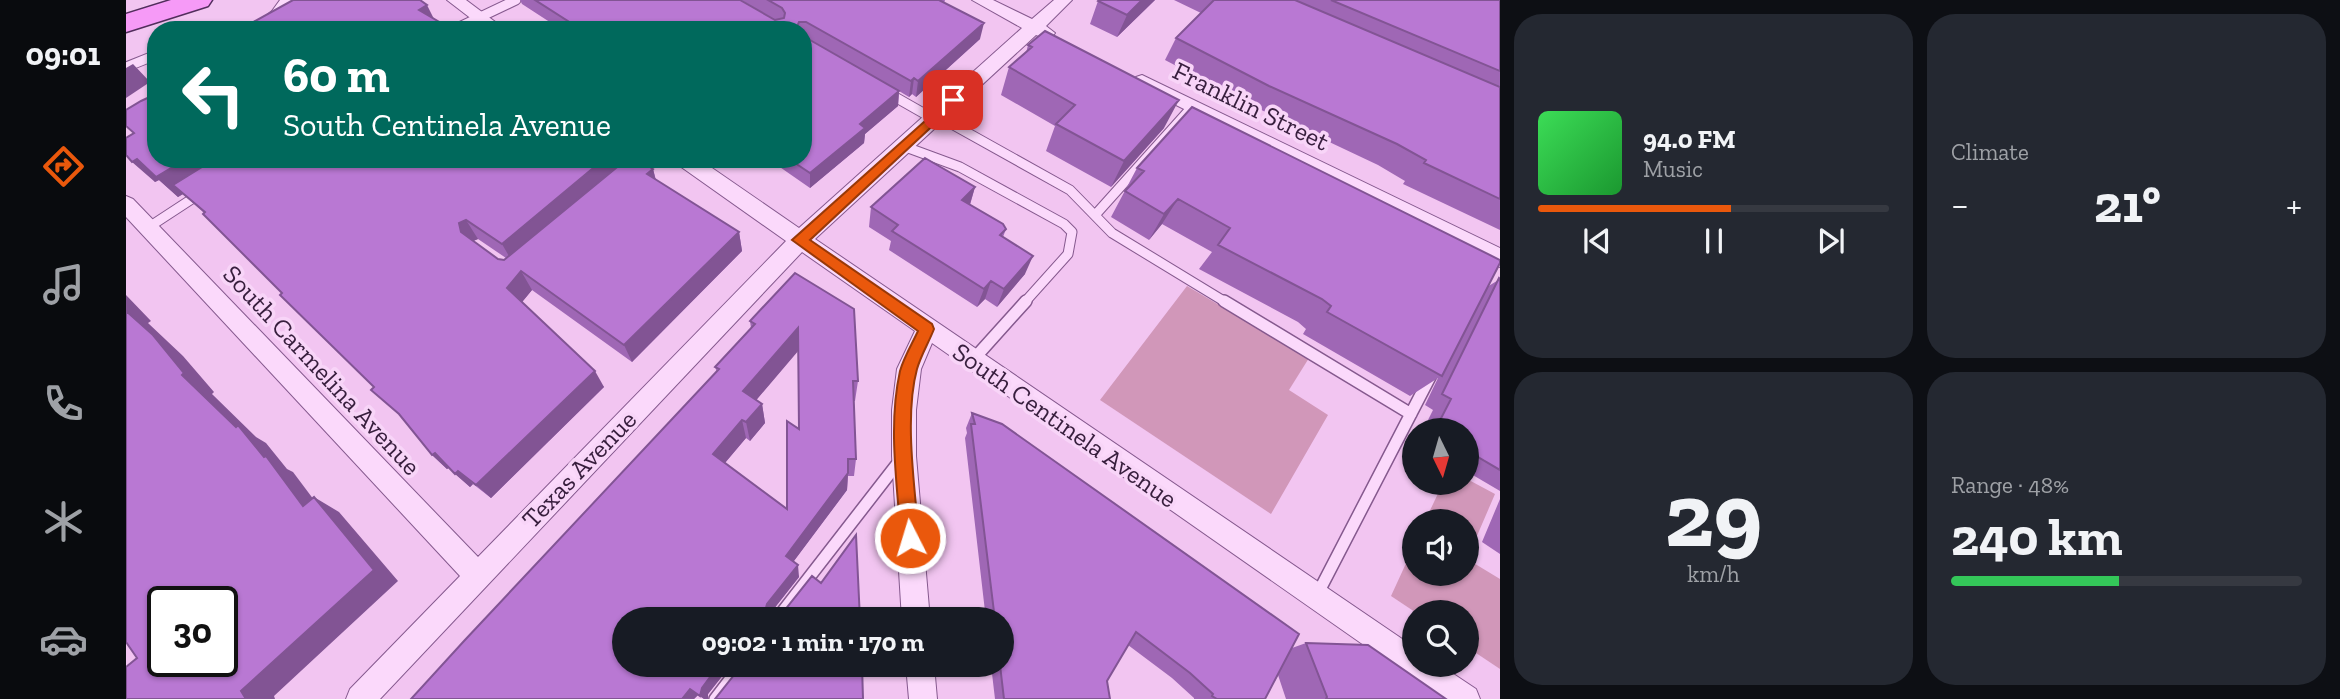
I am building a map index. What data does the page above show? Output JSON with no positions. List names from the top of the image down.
{
  "streets": {
    "street": [
      "Franklin Street",
      "South Carmelina Avenue",
      "South Centinela Avenue",
      "Texas Avenue"
    ]
  },
  "crossings": [
    ["South Carmelina Avenue", "Texas Avenue"],
    ["South Centinela Avenue", "Texas Avenue"]
  ],
  "north": "bottom",
  "page": {
    "tabs": "09:01",
    "tile": [
      "Climate",
      ["29", "km/h"],
      ["Range · 48%", "240 km"]
    ],
    "turn": ["60 m", "South Centinela Avenue"],
    "song": ["94.0 FM", "Music"],
    "heat": ["−", "21°", "+"],
    "limit": "30",
    "trip": "09:02 · 1 min · 170 m"
  }
}
